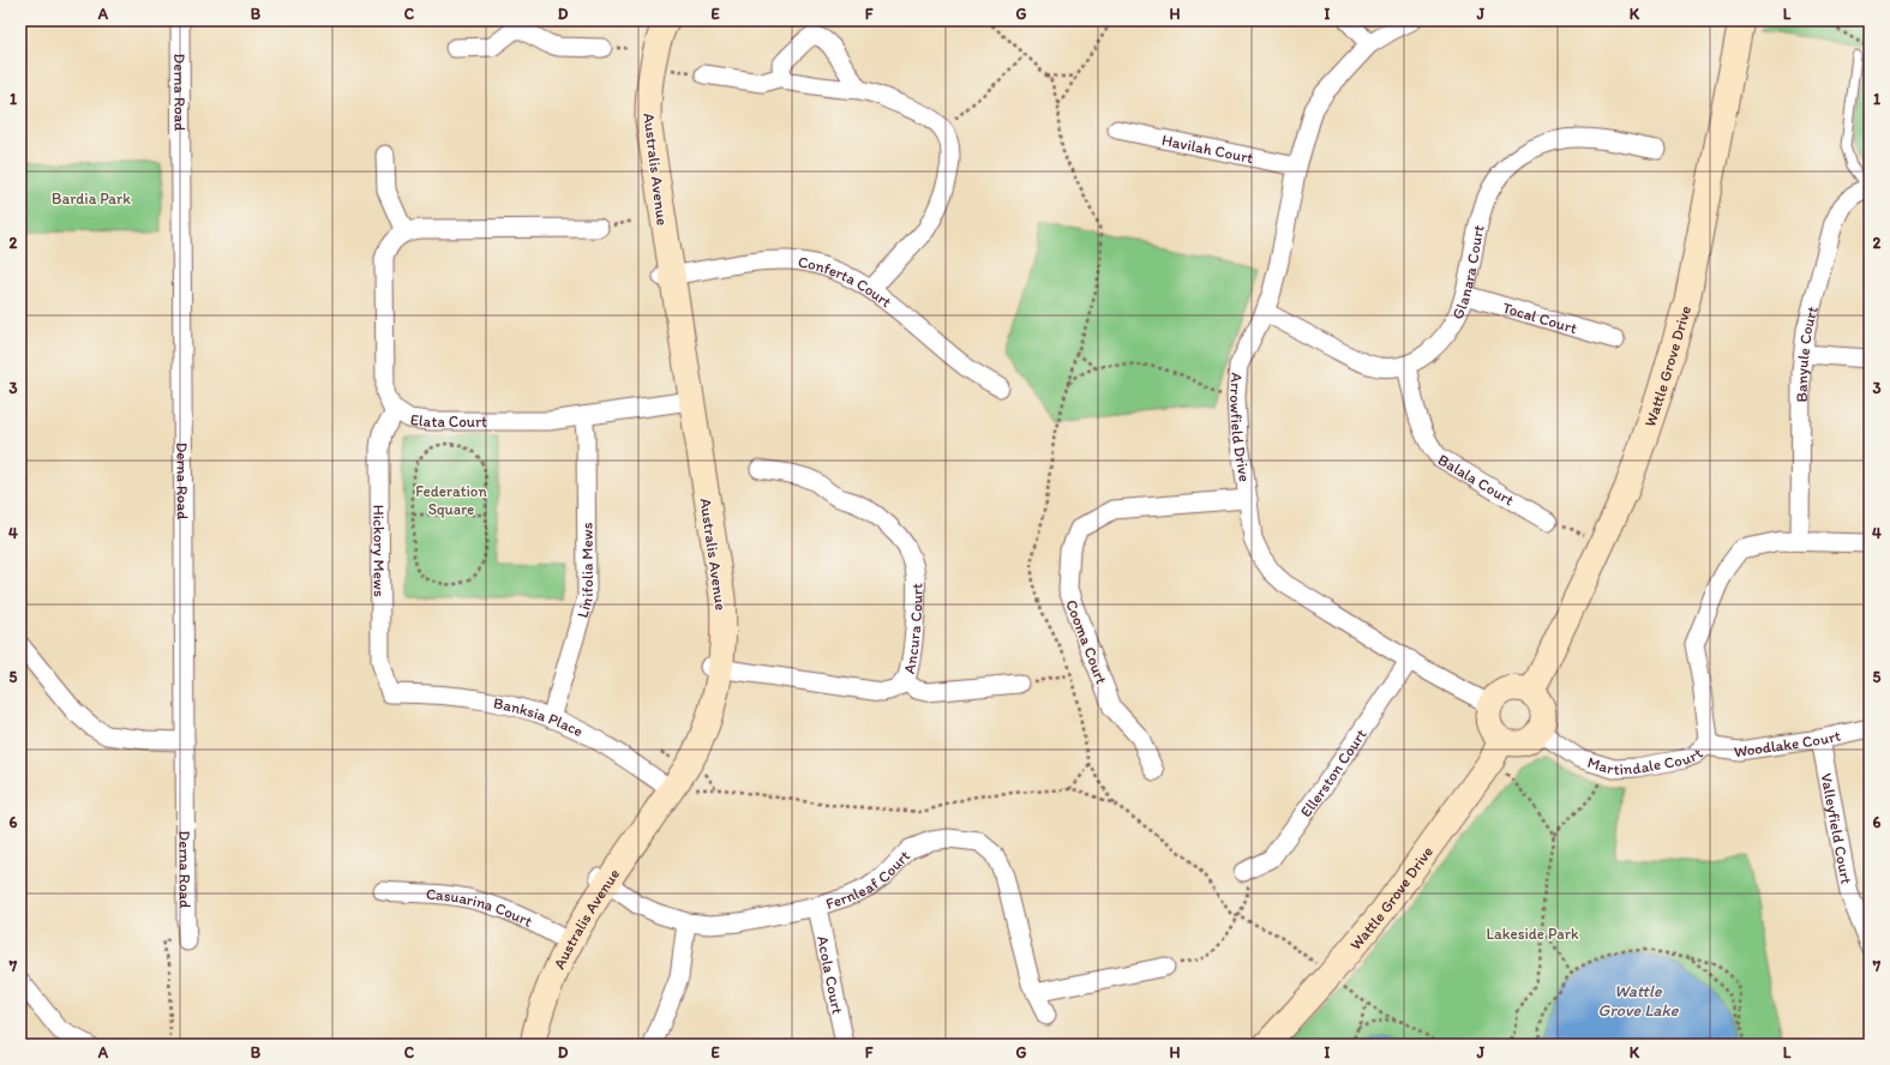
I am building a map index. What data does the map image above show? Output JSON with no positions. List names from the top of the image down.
{
  "streets": {
    "street": [
      "Derna Road",
      "Havilah Court",
      "Australis Avenue",
      "Glanara Court",
      "Conferta Court",
      "Tocal Court",
      "Banyule Court",
      "Wattle Grove Drive",
      "Elata Court",
      "Arrowfield Drive",
      "Balala Court",
      "Hickory Mews",
      "Linifolia Mews",
      "Ancura Court",
      "Cooma Court",
      "Banksia Place",
      "Woodlake Court",
      "Martindale Court",
      "Ellerston Court",
      "Valleyfield Court",
      "Fernleaf Court",
      "Casuarina Court",
      "Acola Court"
    ]
  },
  "crossings": [
    ["Havilah Court", "Arrowfield Drive"],
    ["Australis Avenue", "Conferta Court"],
    ["Australis Avenue", "Elata Court"],
    ["Australis Avenue", "Ancura Court"],
    ["Australis Avenue", "Banksia Place"],
    ["Australis Avenue", "Fernleaf Court"],
    ["Australis Avenue", "Casuarina Court"],
    ["Glanara Court", "Tocal Court"],
    ["Glanara Court", "Arrowfield Drive"],
    ["Glanara Court", "Balala Court"],
    ["Banyule Court", "Martindale Court"],
    ["Wattle Grove Drive", "Arrowfield Drive"],
    ["Wattle Grove Drive", "Martindale Court"],
    ["Elata Court", "Hickory Mews"],
    ["Elata Court", "Linifolia Mews"],
    ["Arrowfield Drive", "Cooma Court"],
    ["Arrowfield Drive", "Martindale Court"],
    ["Arrowfield Drive", "Ellerston Court"],
    ["Hickory Mews", "Banksia Place"],
    ["Linifolia Mews", "Banksia Place"],
    ["Woodlake Court", "Martindale Court"],
    ["Woodlake Court", "Valleyfield Court"],
    ["Fernleaf Court", "Acola Court"]
  ],
  "water": ["Wattle Grove Lake"],
  "parks": ["Bardia Park", "Federation Square", "Lakeside Park"],
  "grid": {
    "columns": [
      "A",
      "B",
      "C",
      "D",
      "E",
      "F",
      "G",
      "H",
      "I",
      "J",
      "K",
      "L"
    ],
    "rows": [
      "1",
      "2",
      "3",
      "4",
      "5",
      "6",
      "7"
    ]
  }
}
